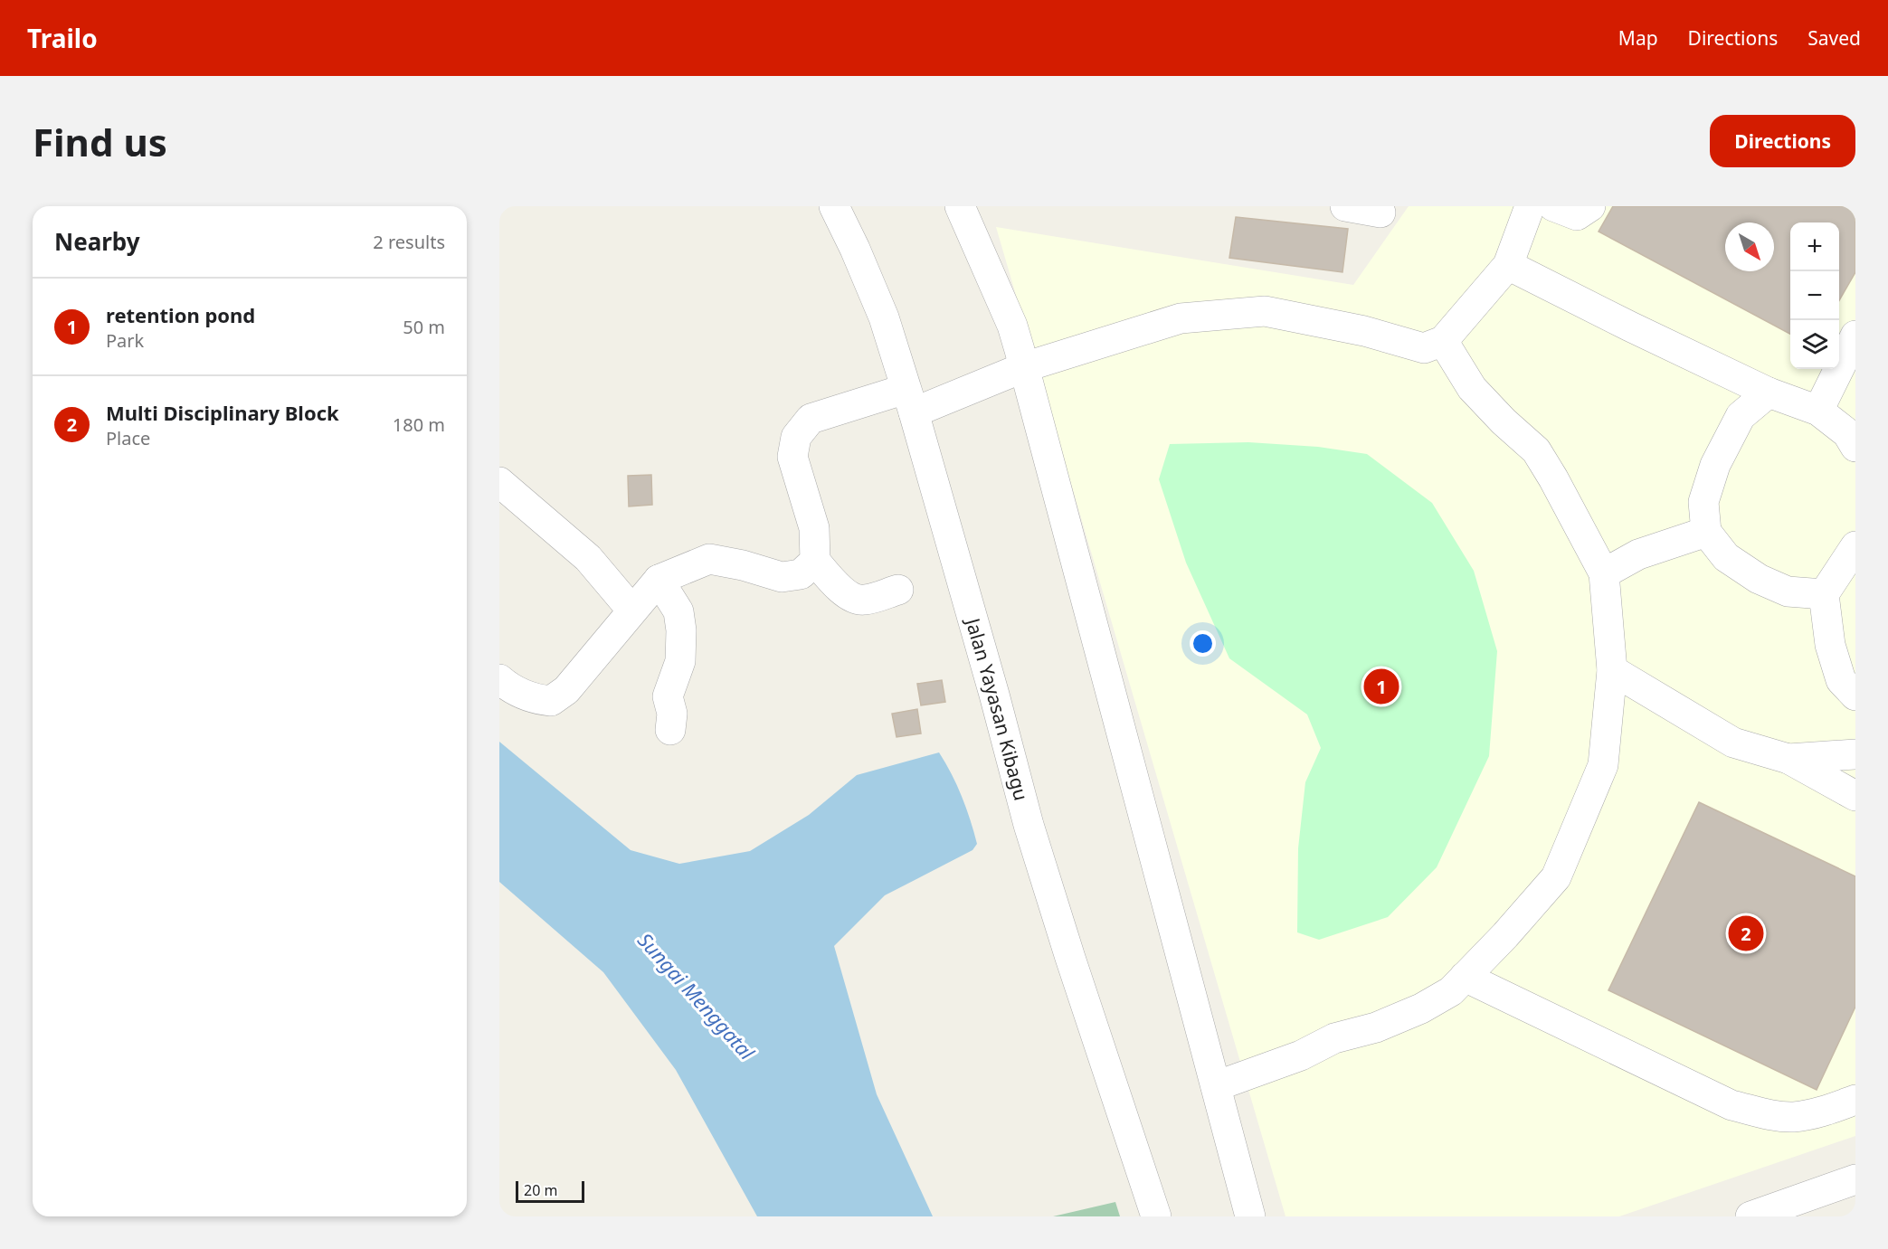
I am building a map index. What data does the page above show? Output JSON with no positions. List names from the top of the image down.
{
  "streets": {
    "street": ["Jalan Yayasan Kibagu"]
  },
  "water": ["Sungai Menggatal"],
  "scale_bar": "20 m",
  "north": "bottom right",
  "page": {
    "header": "Trailo",
    "nav": ["Map", "Directions", "Saved"],
    "buttons": "Directions",
    "title": "Find us",
    "heading": ["Nearby", "2 results"],
    "map_buttons": ["+", "−"],
    "list": [
      {
        "mark": "1",
        "name": "retention pond",
        "note": "Park",
        "value": "50 m"
      },
      {
        "mark": "2",
        "name": "Multi Disciplinary Block",
        "note": "Place",
        "value": "180 m"
      }
    ],
    "pins": ["1", "2"],
    "scale": "20 m"
  }
}
